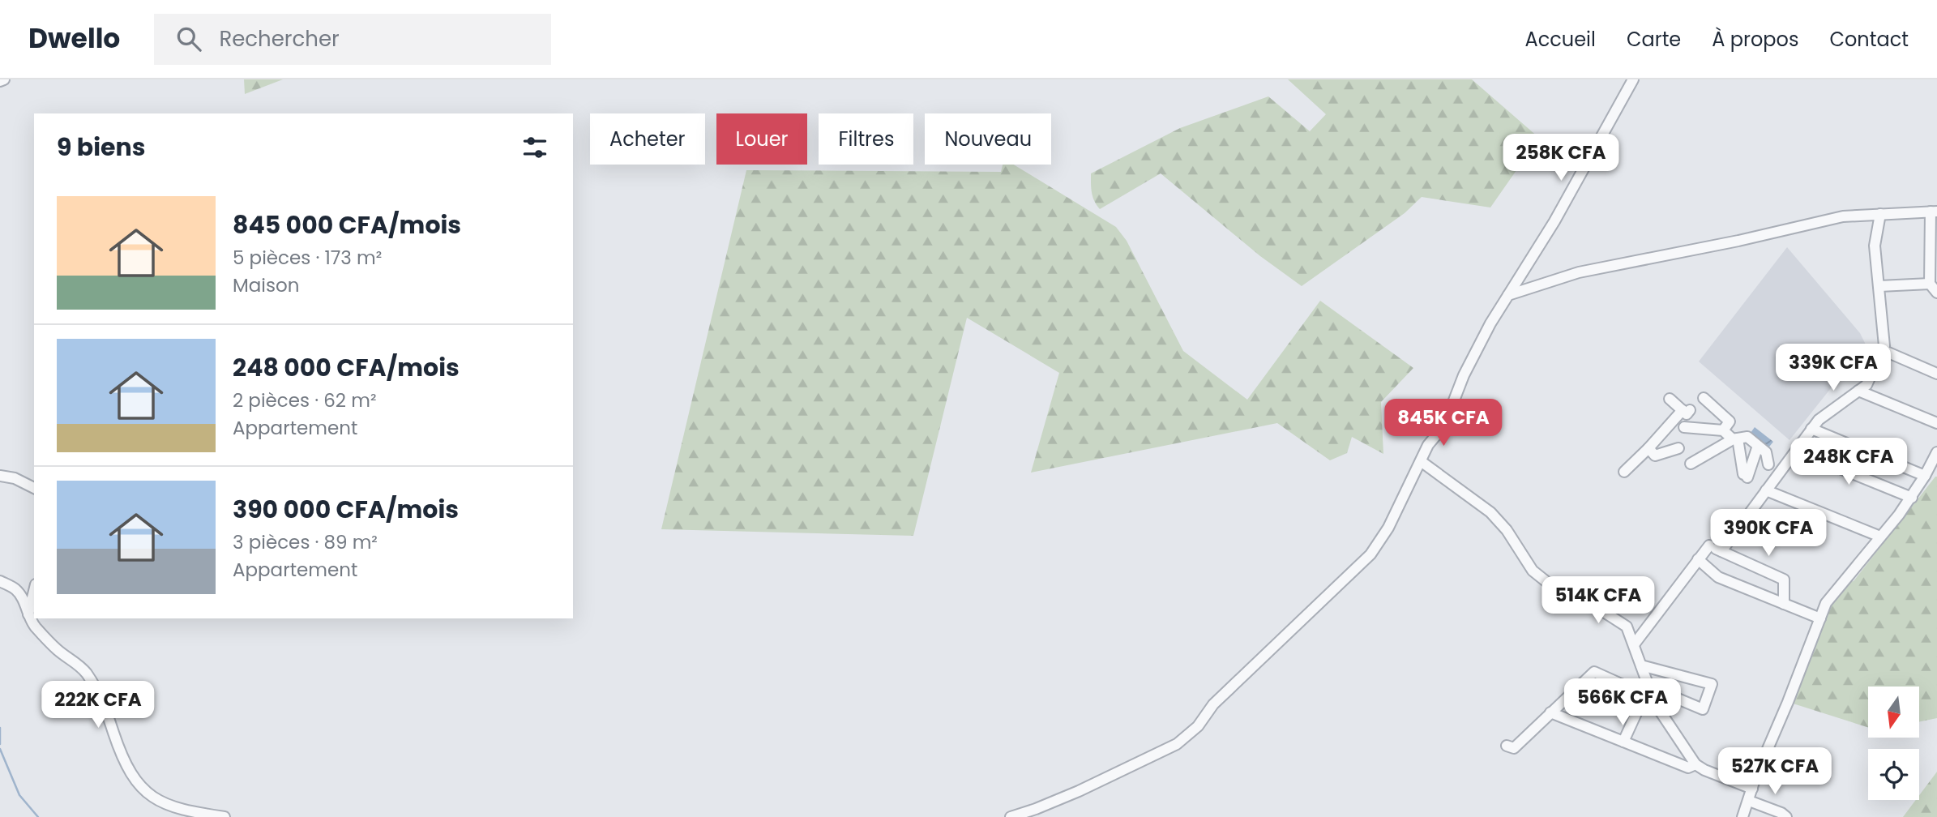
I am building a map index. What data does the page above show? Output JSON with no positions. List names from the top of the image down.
{
  "north": "bottom",
  "page": {
    "header": "Dwello",
    "search": "Rechercher",
    "nav": [
      "Accueil",
      "Carte",
      "À propos",
      "Contact"
    ],
    "chip": [
      "Acheter",
      "Louer",
      "Filtres",
      "Nouveau"
    ],
    "heading": "9 biens",
    "price": [
      "258K CFA",
      "339K CFA",
      "845K CFA",
      "248K CFA",
      "390K CFA",
      "514K CFA",
      "566K CFA",
      "222K CFA",
      "527K CFA"
    ],
    "list": [
      {
        "name": "845 000 CFA/mois",
        "note": "5 pièces · 173 m² · Maison"
      },
      {
        "name": "248 000 CFA/mois",
        "note": "2 pièces · 62 m² · Appartement"
      },
      {
        "name": "390 000 CFA/mois",
        "note": "3 pièces · 89 m² · Appartement"
      }
    ]
  }
}
